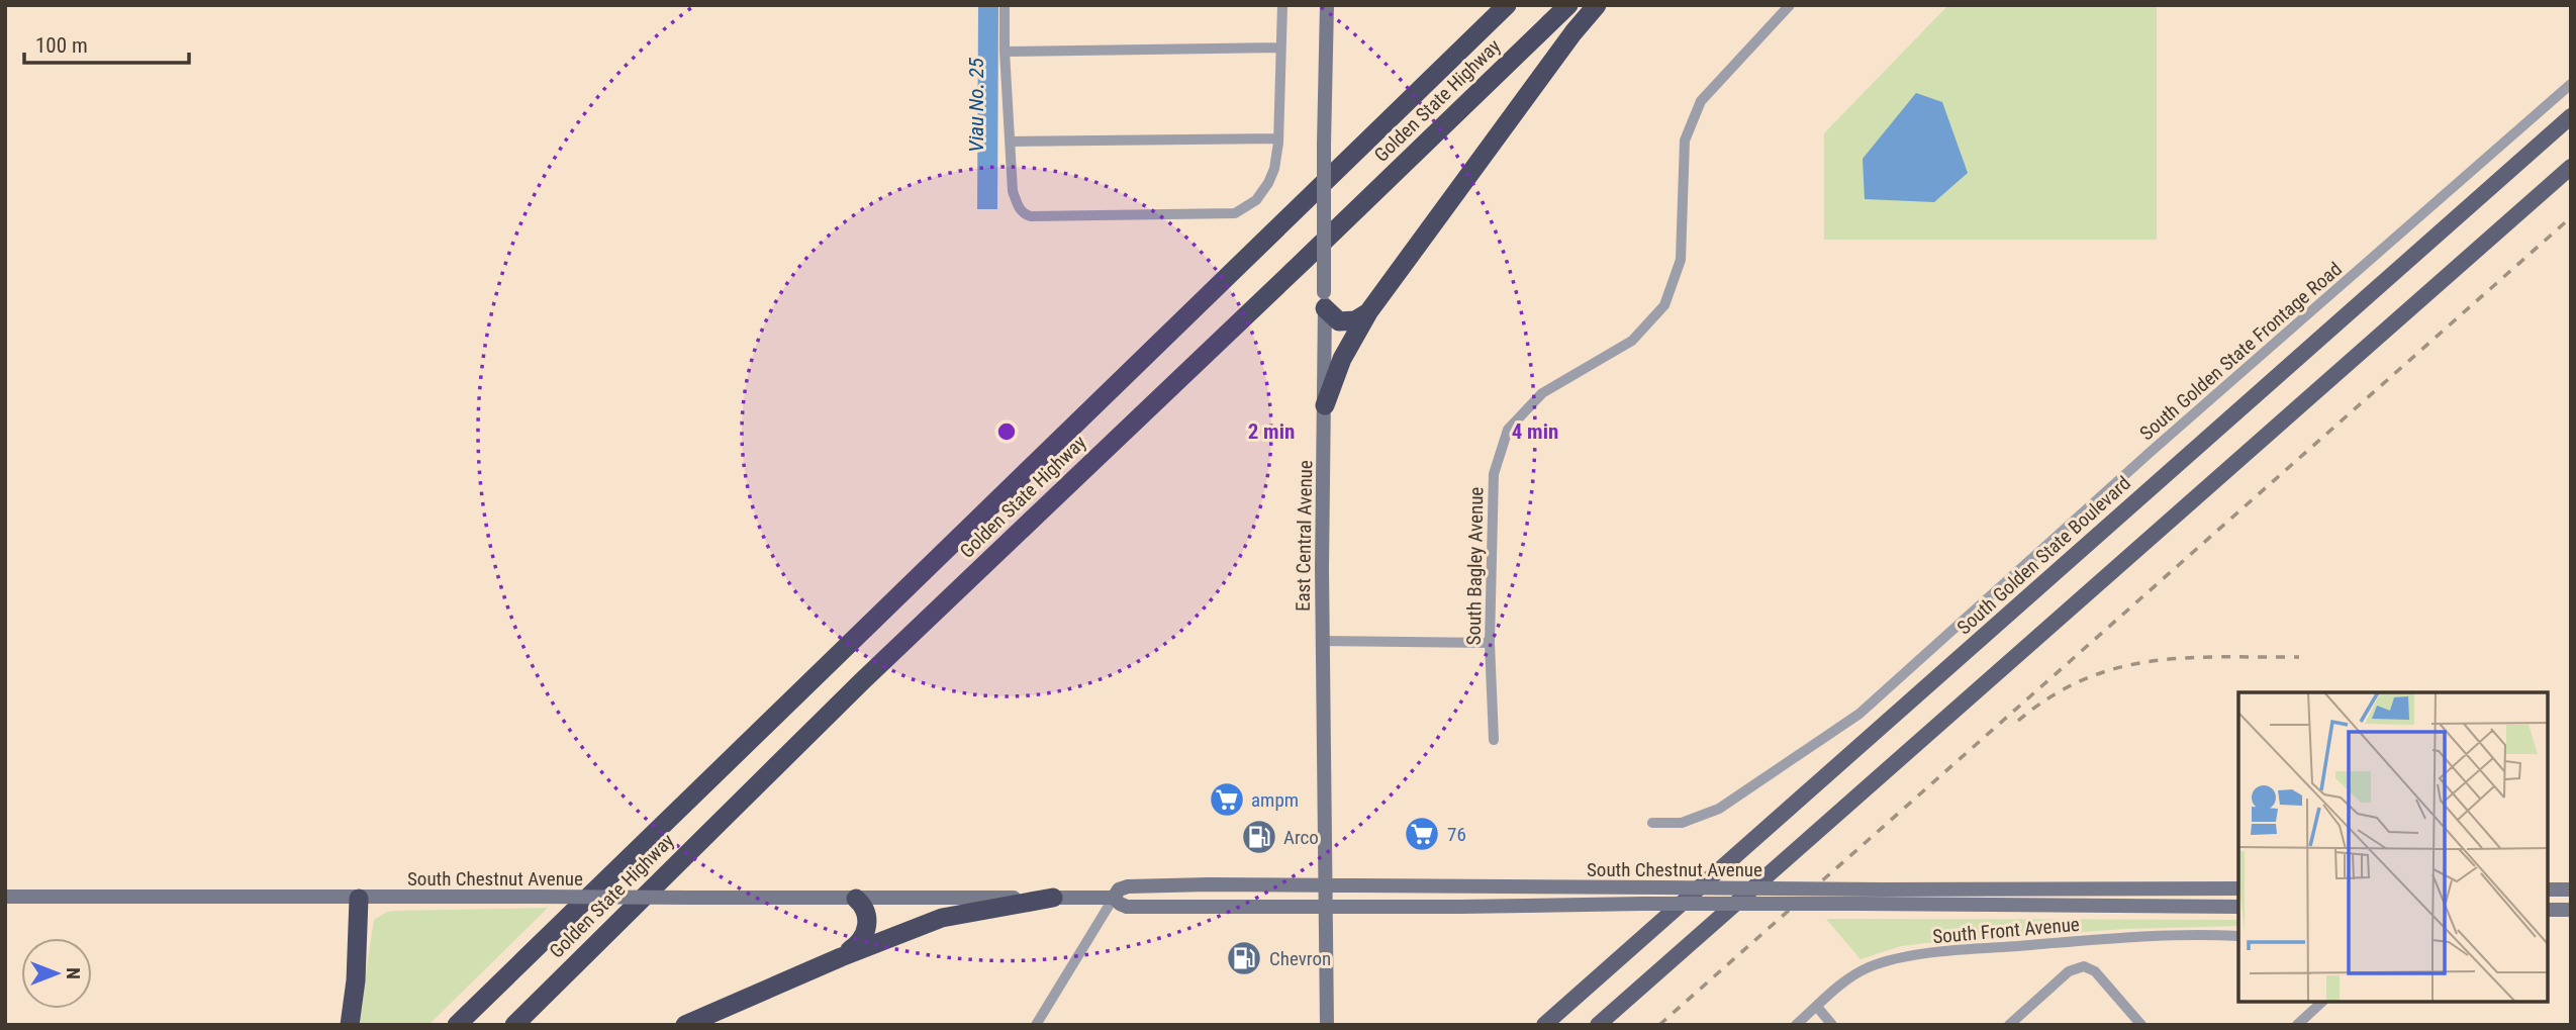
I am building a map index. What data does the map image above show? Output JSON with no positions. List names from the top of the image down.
{
  "streets": {
    "highway": ["Golden State Highway"],
    "main road": ["East Central Avenue", "South Golden State Boulevard", "South Chestnut Avenue"],
    "street": ["South Golden State Frontage Road", "South Bagley Avenue", "South Front Avenue"]
  },
  "crossings": [
    ["East Central Avenue", "South Chestnut Avenue"]
  ],
  "water": ["Viau No. 25"],
  "places": {
    "supermarket": ["ampm", "76"],
    "fuel station": ["Arco", "Chevron"]
  },
  "scale_bar": "100 m",
  "north": "right",
  "rings": ["2 min", "4 min"]
}
